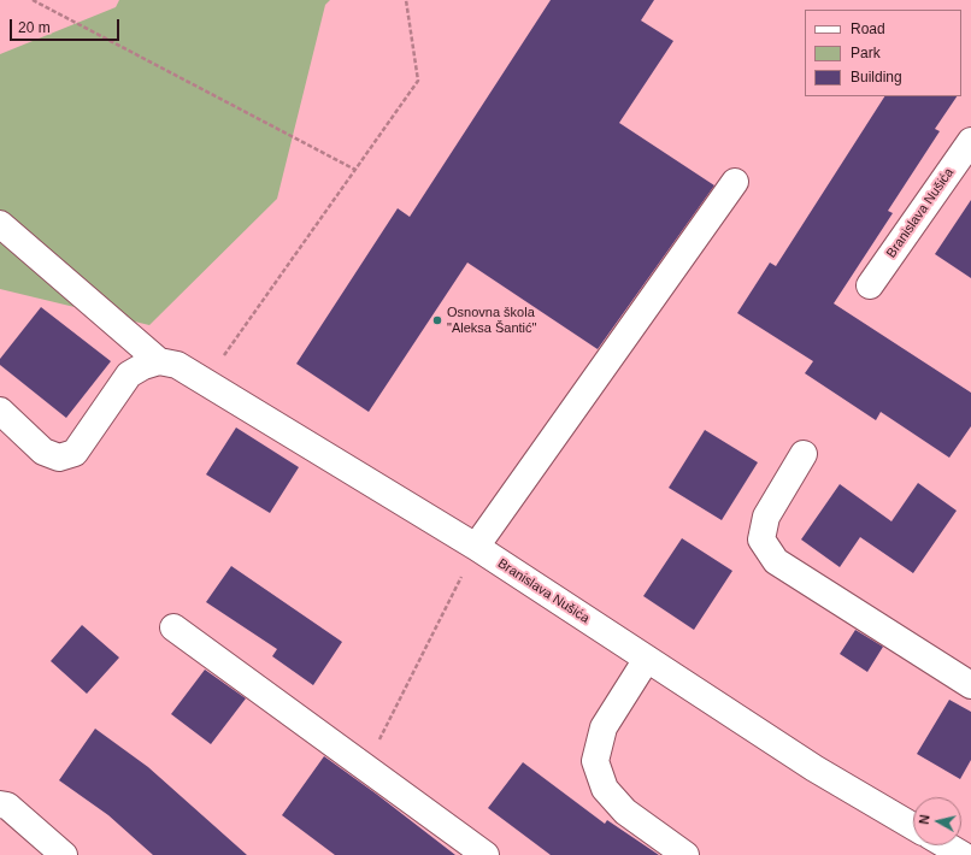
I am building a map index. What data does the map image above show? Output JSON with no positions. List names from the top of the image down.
{
  "streets": {
    "street": ["Branislava Nušića"]
  },
  "places": ["Osnovna škola \"Aleksa Šantić\""],
  "legend": ["Road", "Park", "Building"],
  "scale_bar": "20 m",
  "north": "left"
}
